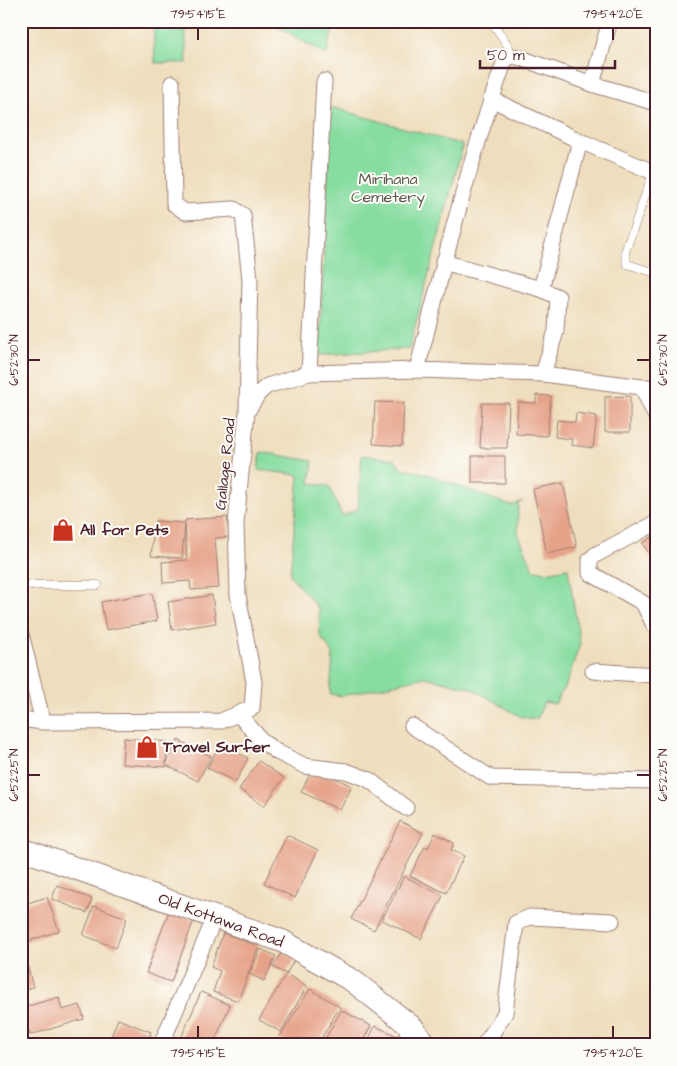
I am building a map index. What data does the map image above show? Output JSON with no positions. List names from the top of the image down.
{
  "streets": {
    "main road": ["Old Kottawa Road"],
    "street": ["Gallage Road"]
  },
  "parks": ["Mirihana Cemetery"],
  "places": {
    "shop": ["All for Pets", "Travel Surfer"]
  },
  "scale_bar": "50 m",
  "coordinates": [
    "79°54'15\"E",
    "79°54'20\"E",
    "6°52'30\"N",
    "6°52'25\"N"
  ]
}
